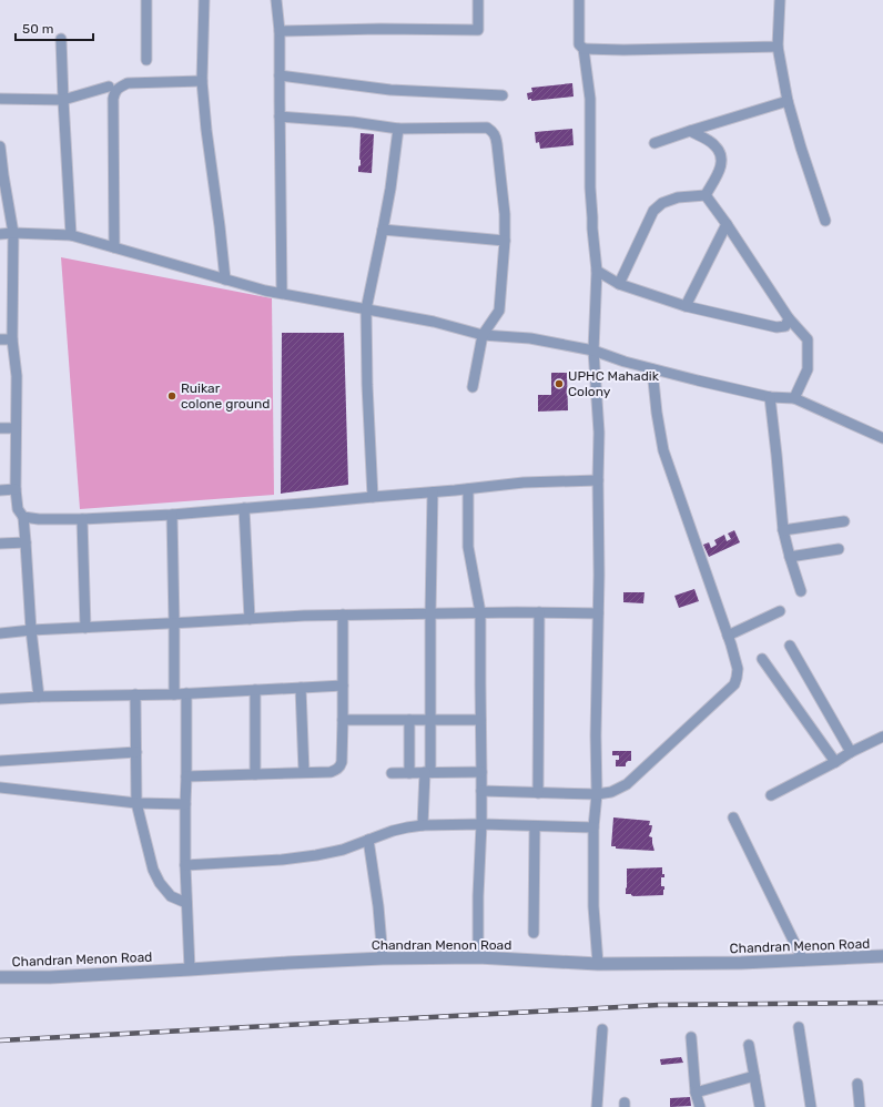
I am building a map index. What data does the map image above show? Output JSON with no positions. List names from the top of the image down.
{
  "streets": {
    "street": ["Chandran Menon Road"]
  },
  "places": ["UPHC Mahadik Colony", "Ruikar colone ground"],
  "scale_bar": "50 m"
}
